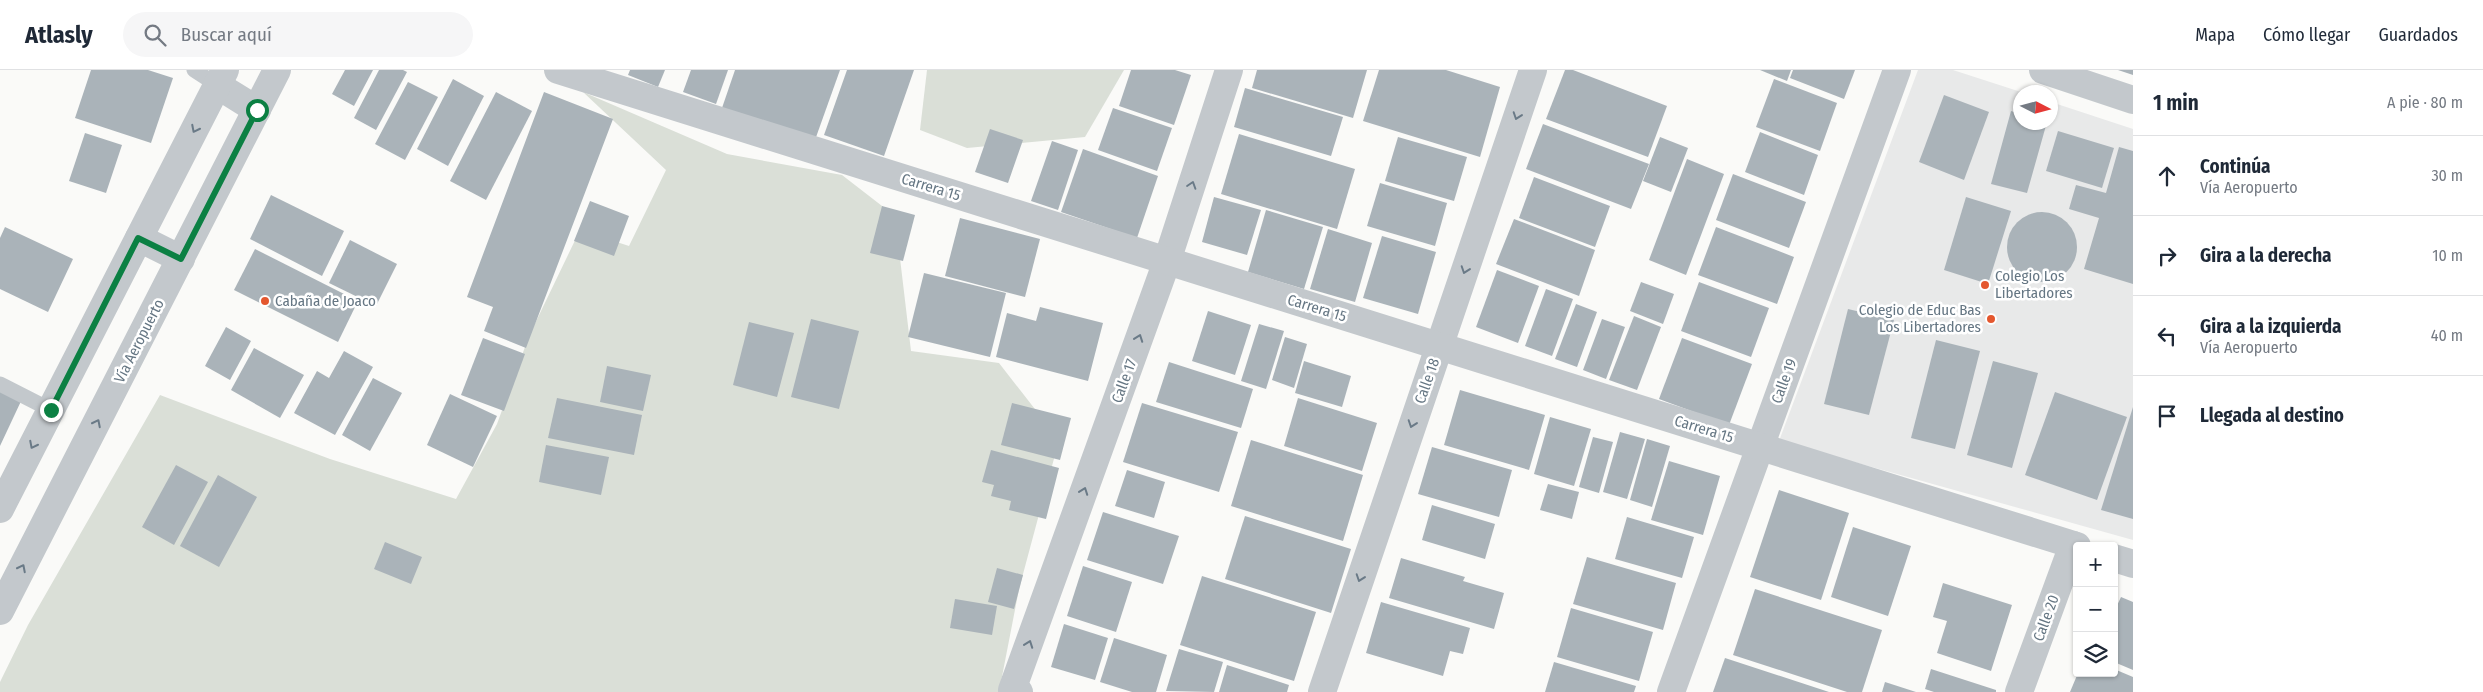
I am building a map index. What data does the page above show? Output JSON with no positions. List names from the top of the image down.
{
  "streets": {
    "street": [
      "Carrera 15",
      "Vía Aeropuerto",
      "Calle 17",
      "Calle 18",
      "Calle 19",
      "Calle 20"
    ]
  },
  "crossings": [
    ["Carrera 15", "Calle 17"],
    ["Carrera 15", "Calle 18"],
    ["Carrera 15", "Calle 19"]
  ],
  "one_way": ["Calle 17", "Calle 18"],
  "places": ["Colegio Los Libertadores", "Cabaña de Joaco", "Colegio de Educ Bas Los Libertadores"],
  "north": "right",
  "page": {
    "header": "Atlasly",
    "search": "Buscar aquí",
    "nav": ["Mapa", "Cómo llegar", "Guardados"],
    "heading": ["1 min", "A pie · 80 m"],
    "list": [
      ["Continúa", "Vía Aeropuerto", "30 m"],
      ["Gira a la derecha", "10 m"],
      ["Gira a la izquierda", "Vía Aeropuerto", "40 m"],
      "Llegada al destino"
    ],
    "map_buttons": ["+", "−"]
  }
}
